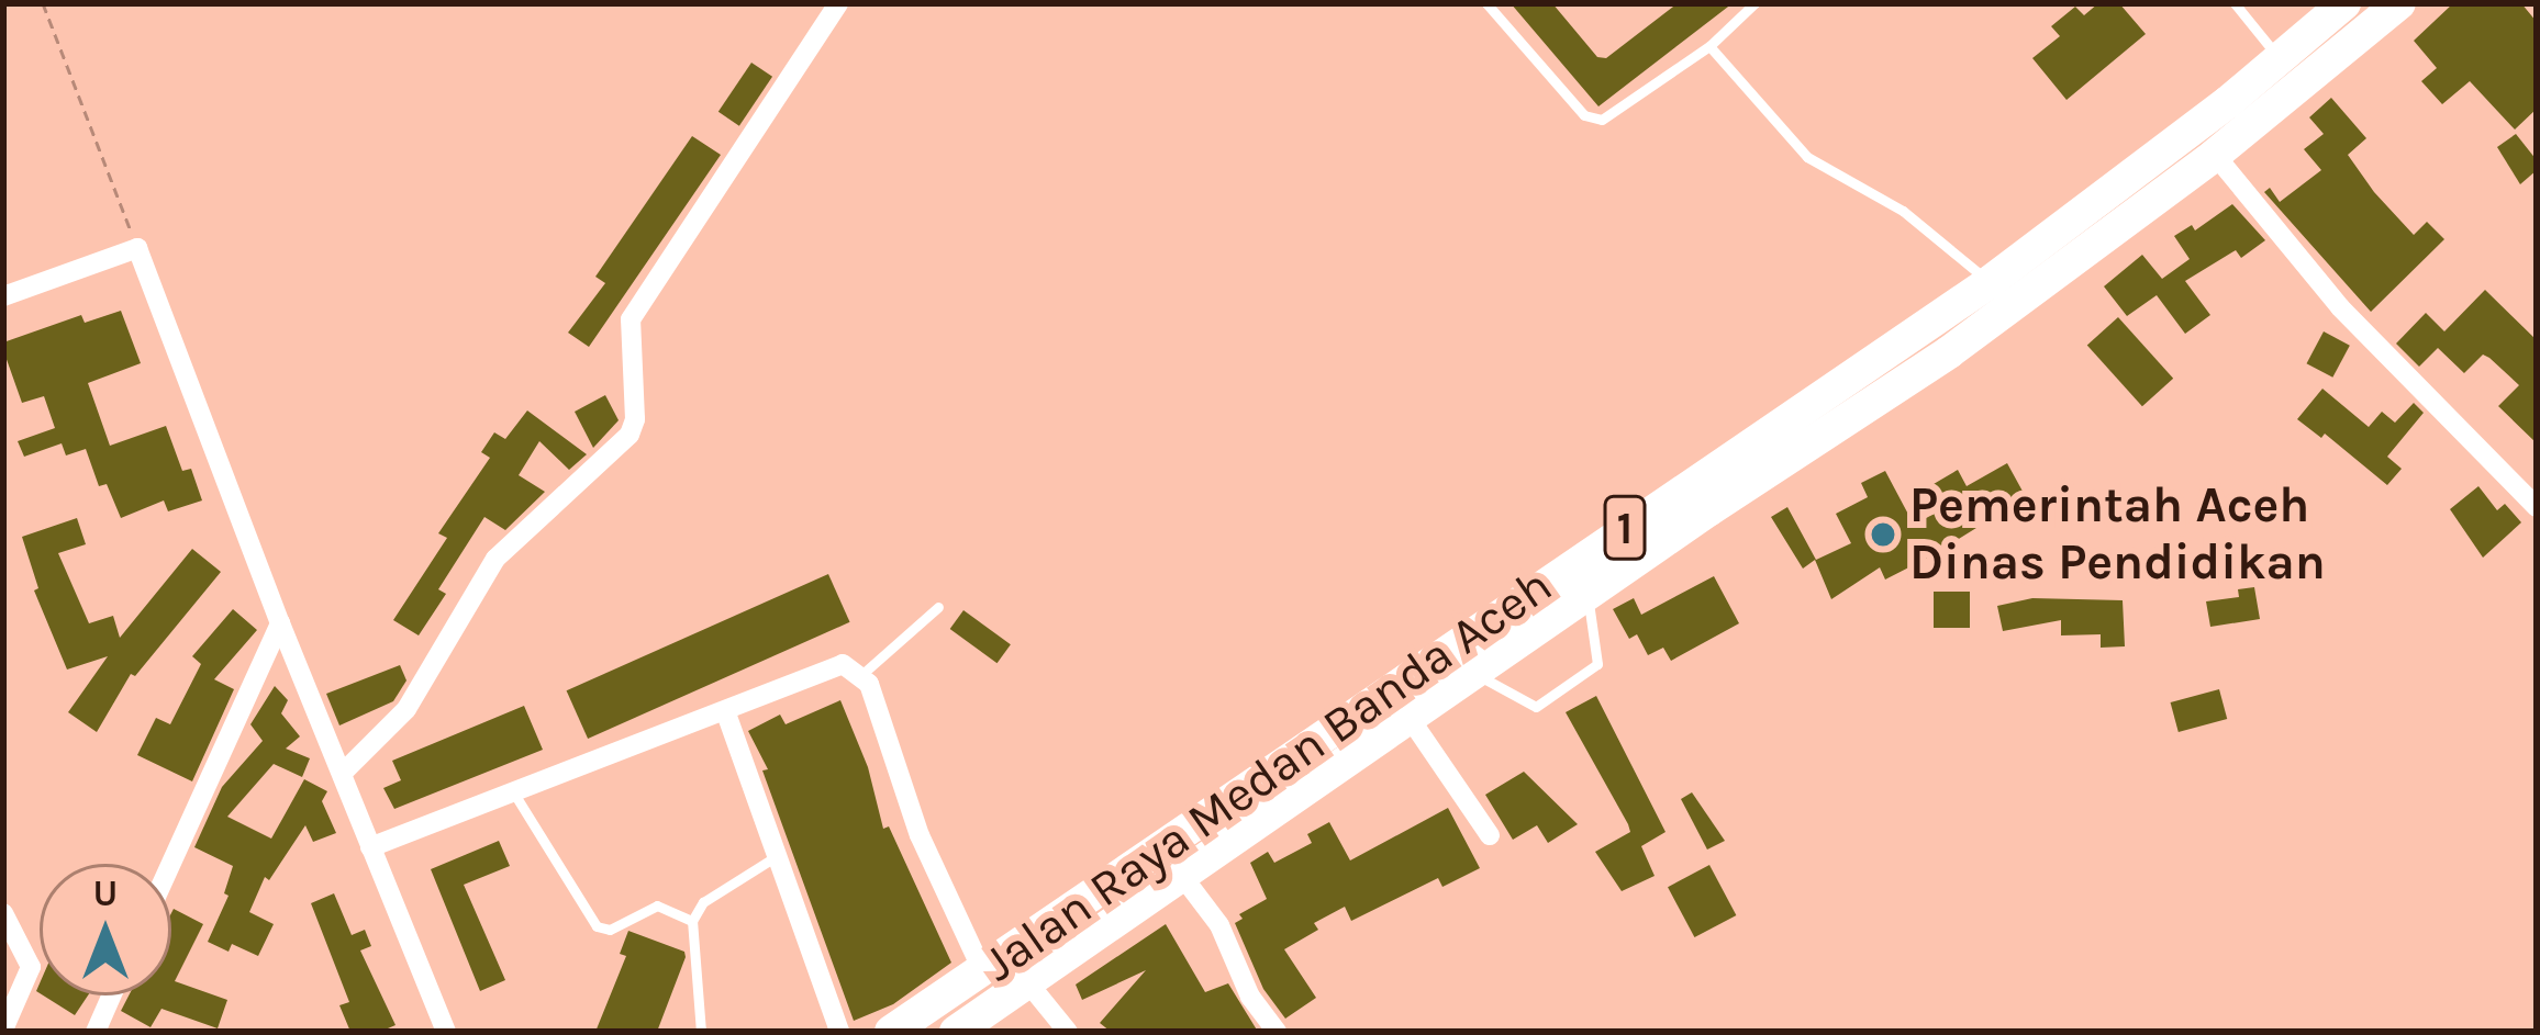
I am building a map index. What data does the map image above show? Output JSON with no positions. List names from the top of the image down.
{
  "streets": {
    "highway": ["1", "Jalan Raya Medan Banda Aceh"]
  },
  "places": ["Pemerintah Aceh Dinas Pendidikan"],
  "north": "top"
}
